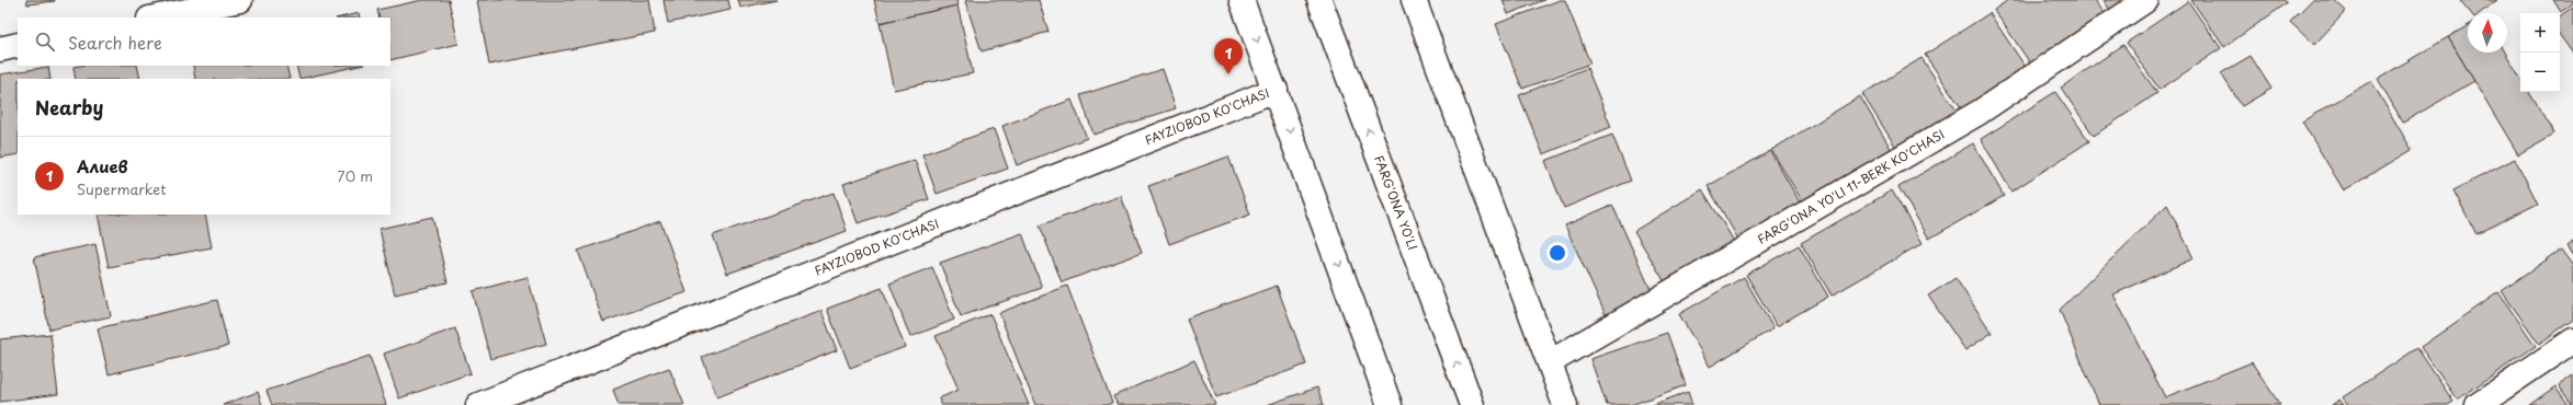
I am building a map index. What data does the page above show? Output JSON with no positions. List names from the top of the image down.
{
  "streets": {
    "street": ["FAYZIOBOD KO'CHASI", "FARG'ONA YO'LI 11-BERK KO'CHASI", "FARG'ONA YO'LI"]
  },
  "north": "top",
  "page": {
    "map_buttons": ["+", "−"],
    "search": "Search here",
    "pins": "1",
    "heading": "Nearby",
    "list": [
      {
        "mark": "1",
        "name": "Алиев",
        "note": "Supermarket",
        "value": "70 m"
      }
    ]
  }
}
